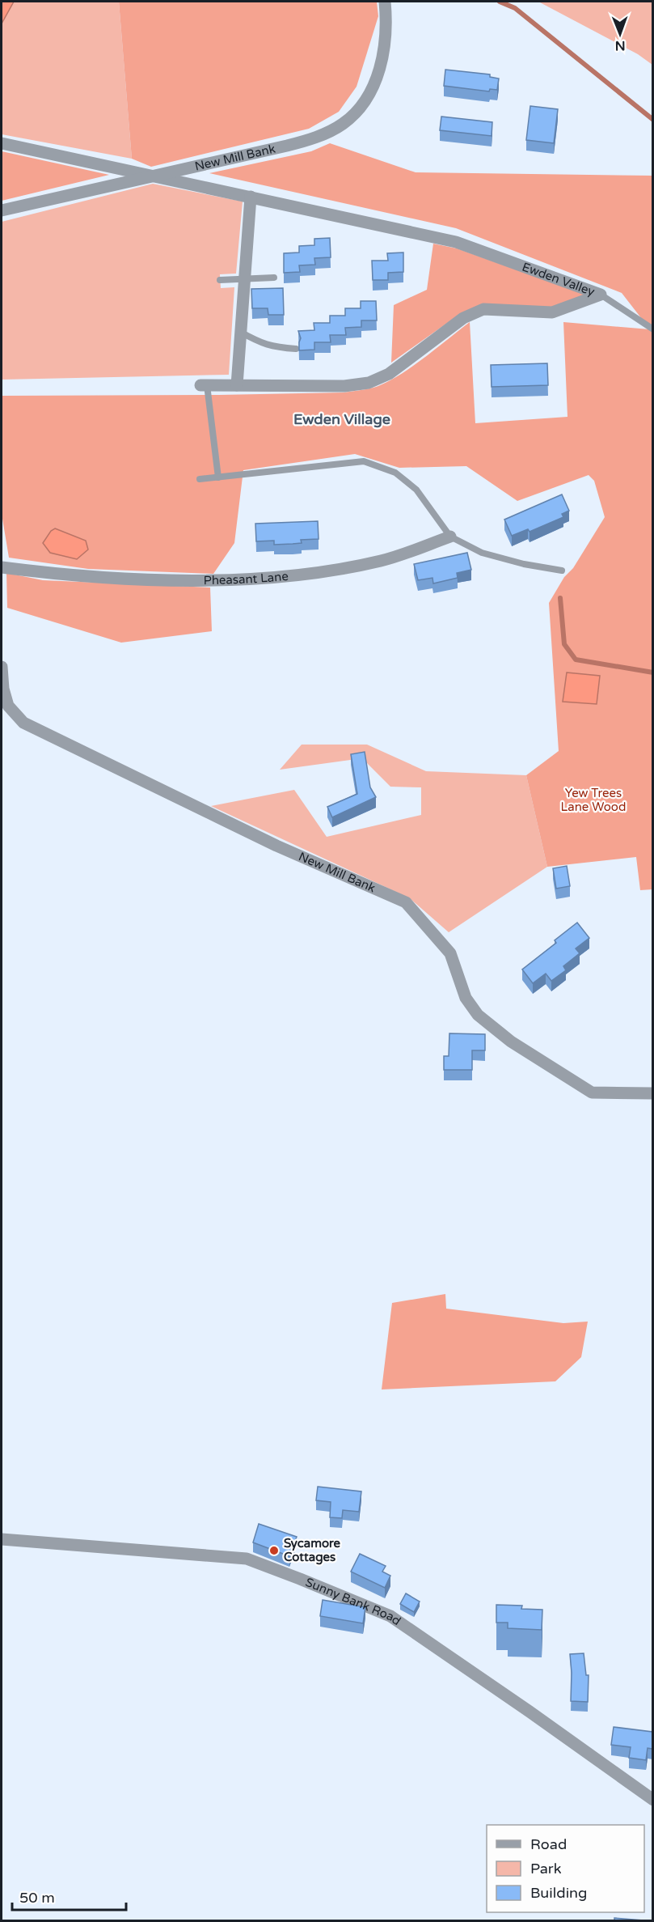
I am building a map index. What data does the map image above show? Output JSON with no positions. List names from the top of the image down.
{
  "streets": {
    "street": [
      "New Mill Bank",
      "Ewden Valley",
      "Pheasant Lane",
      "Sunny Bank Road"
    ]
  },
  "crossings": [
    ["New Mill Bank", "Ewden Valley"]
  ],
  "districts": ["Ewden Village"],
  "parks": ["Yew Trees Lane Wood"],
  "places": ["Sycamore Cottages"],
  "legend": ["Road", "Park", "Building"],
  "scale_bar": "50 m",
  "north": "bottom"
}
